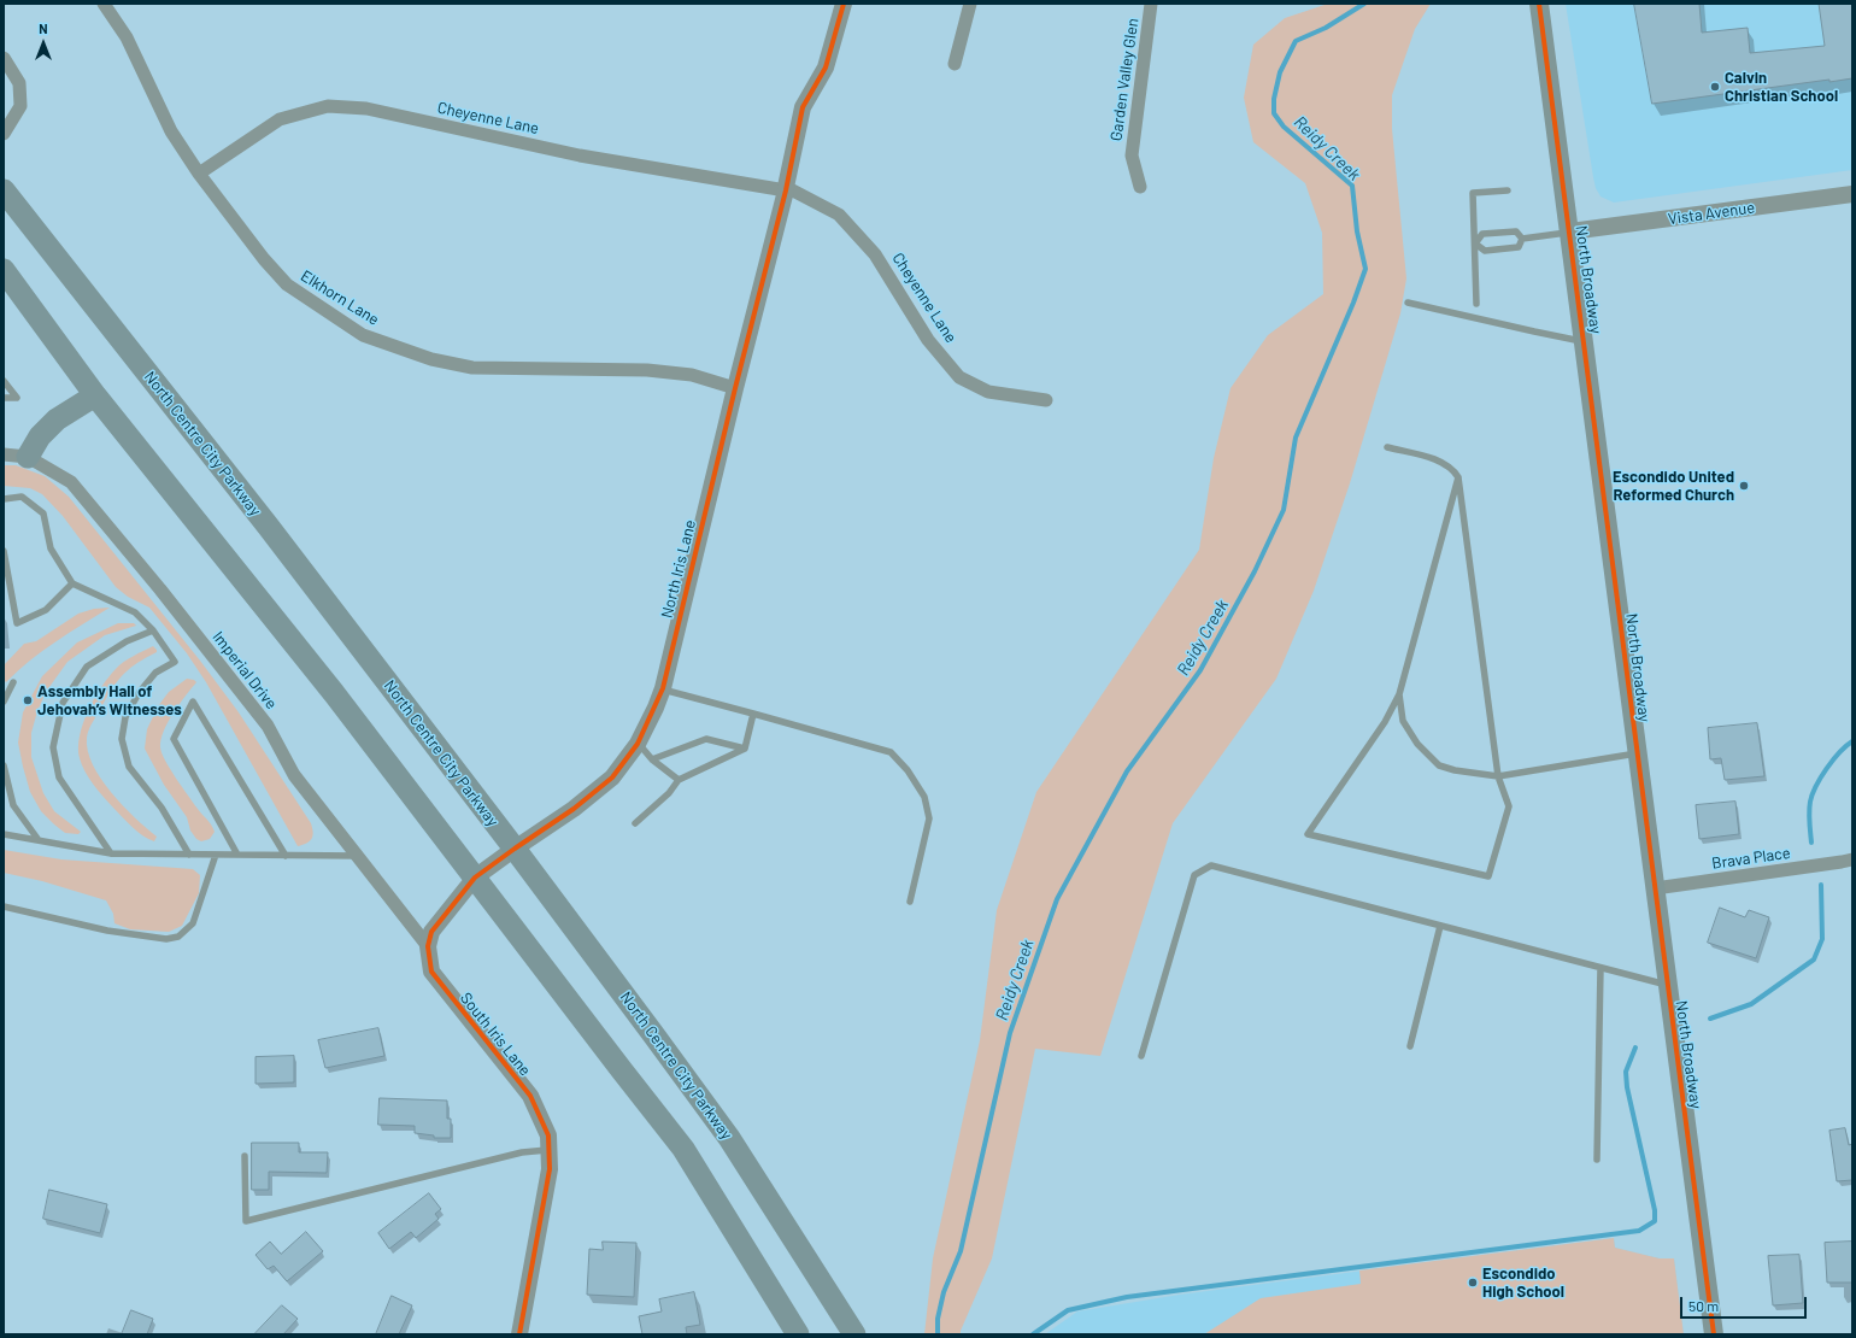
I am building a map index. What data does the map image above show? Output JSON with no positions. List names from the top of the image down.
{
  "streets": {
    "highway": ["North Centre City Parkway"],
    "main road": ["North Broadway"],
    "street": [
      "Garden Valley Glen",
      "Cheyenne Lane",
      "Vista Avenue",
      "Elkhorn Lane",
      "North Iris Lane",
      "Imperial Drive",
      "Brava Place",
      "South Iris Lane"
    ]
  },
  "crossings": [
    ["Cheyenne Lane", "Elkhorn Lane"],
    ["Cheyenne Lane", "North Iris Lane"],
    ["Vista Avenue", "North Broadway"],
    ["North Broadway", "Brava Place"],
    ["Elkhorn Lane", "North Iris Lane"],
    ["North Centre City Parkway", "North Iris Lane"],
    ["North Iris Lane", "South Iris Lane"],
    ["Imperial Drive", "South Iris Lane"]
  ],
  "water": ["Reidy Creek"],
  "places": [
    "Calvin Christian School",
    "Escondido United Reformed Church",
    "Assembly Hall of Jehovah’s Witnesses",
    "Escondido High School"
  ],
  "scale_bar": "50 m",
  "north": "top"
}
